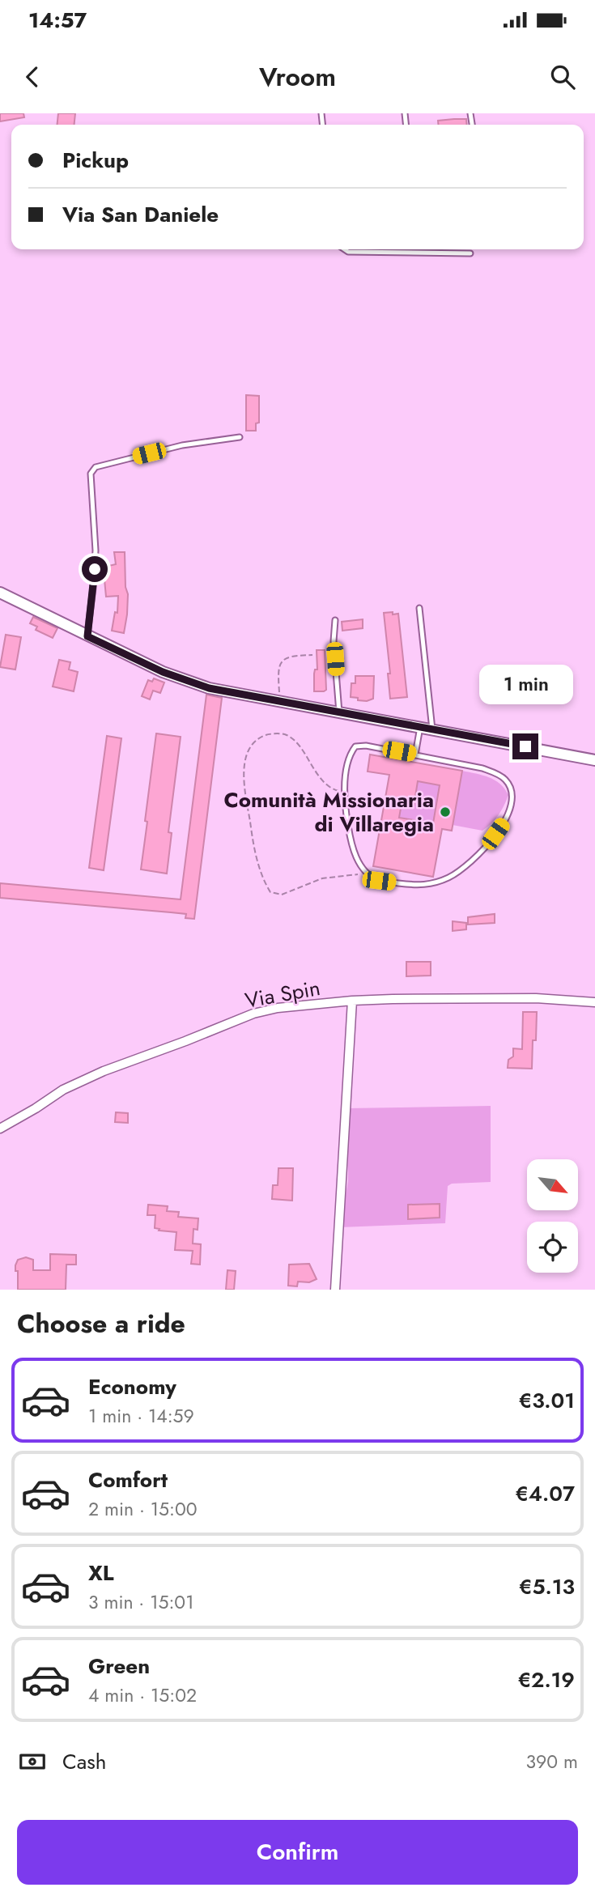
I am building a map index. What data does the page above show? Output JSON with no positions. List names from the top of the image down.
{
  "streets": {
    "street": ["Via Spin"]
  },
  "places": ["Comunità Missionaria di Villaregia"],
  "north": "bottom right",
  "page": {
    "status": "14:57",
    "header": "Vroom",
    "banner": ["Pickup", "Via San Daniele"],
    "bubble": "1 min",
    "heading": "Choose a ride",
    "list": [
      {
        "name": "Economy",
        "note": "1 min · 14:59",
        "value": "€3.01"
      },
      {
        "name": "Comfort",
        "note": "2 min · 15:00",
        "value": "€4.07"
      },
      {
        "name": "XL",
        "note": "3 min · 15:01",
        "value": "€5.13"
      },
      {
        "name": "Green",
        "note": "4 min · 15:02",
        "value": "€2.19"
      }
    ],
    "pay": ["Cash", "390 m"],
    "buttons": "Confirm"
  }
}
